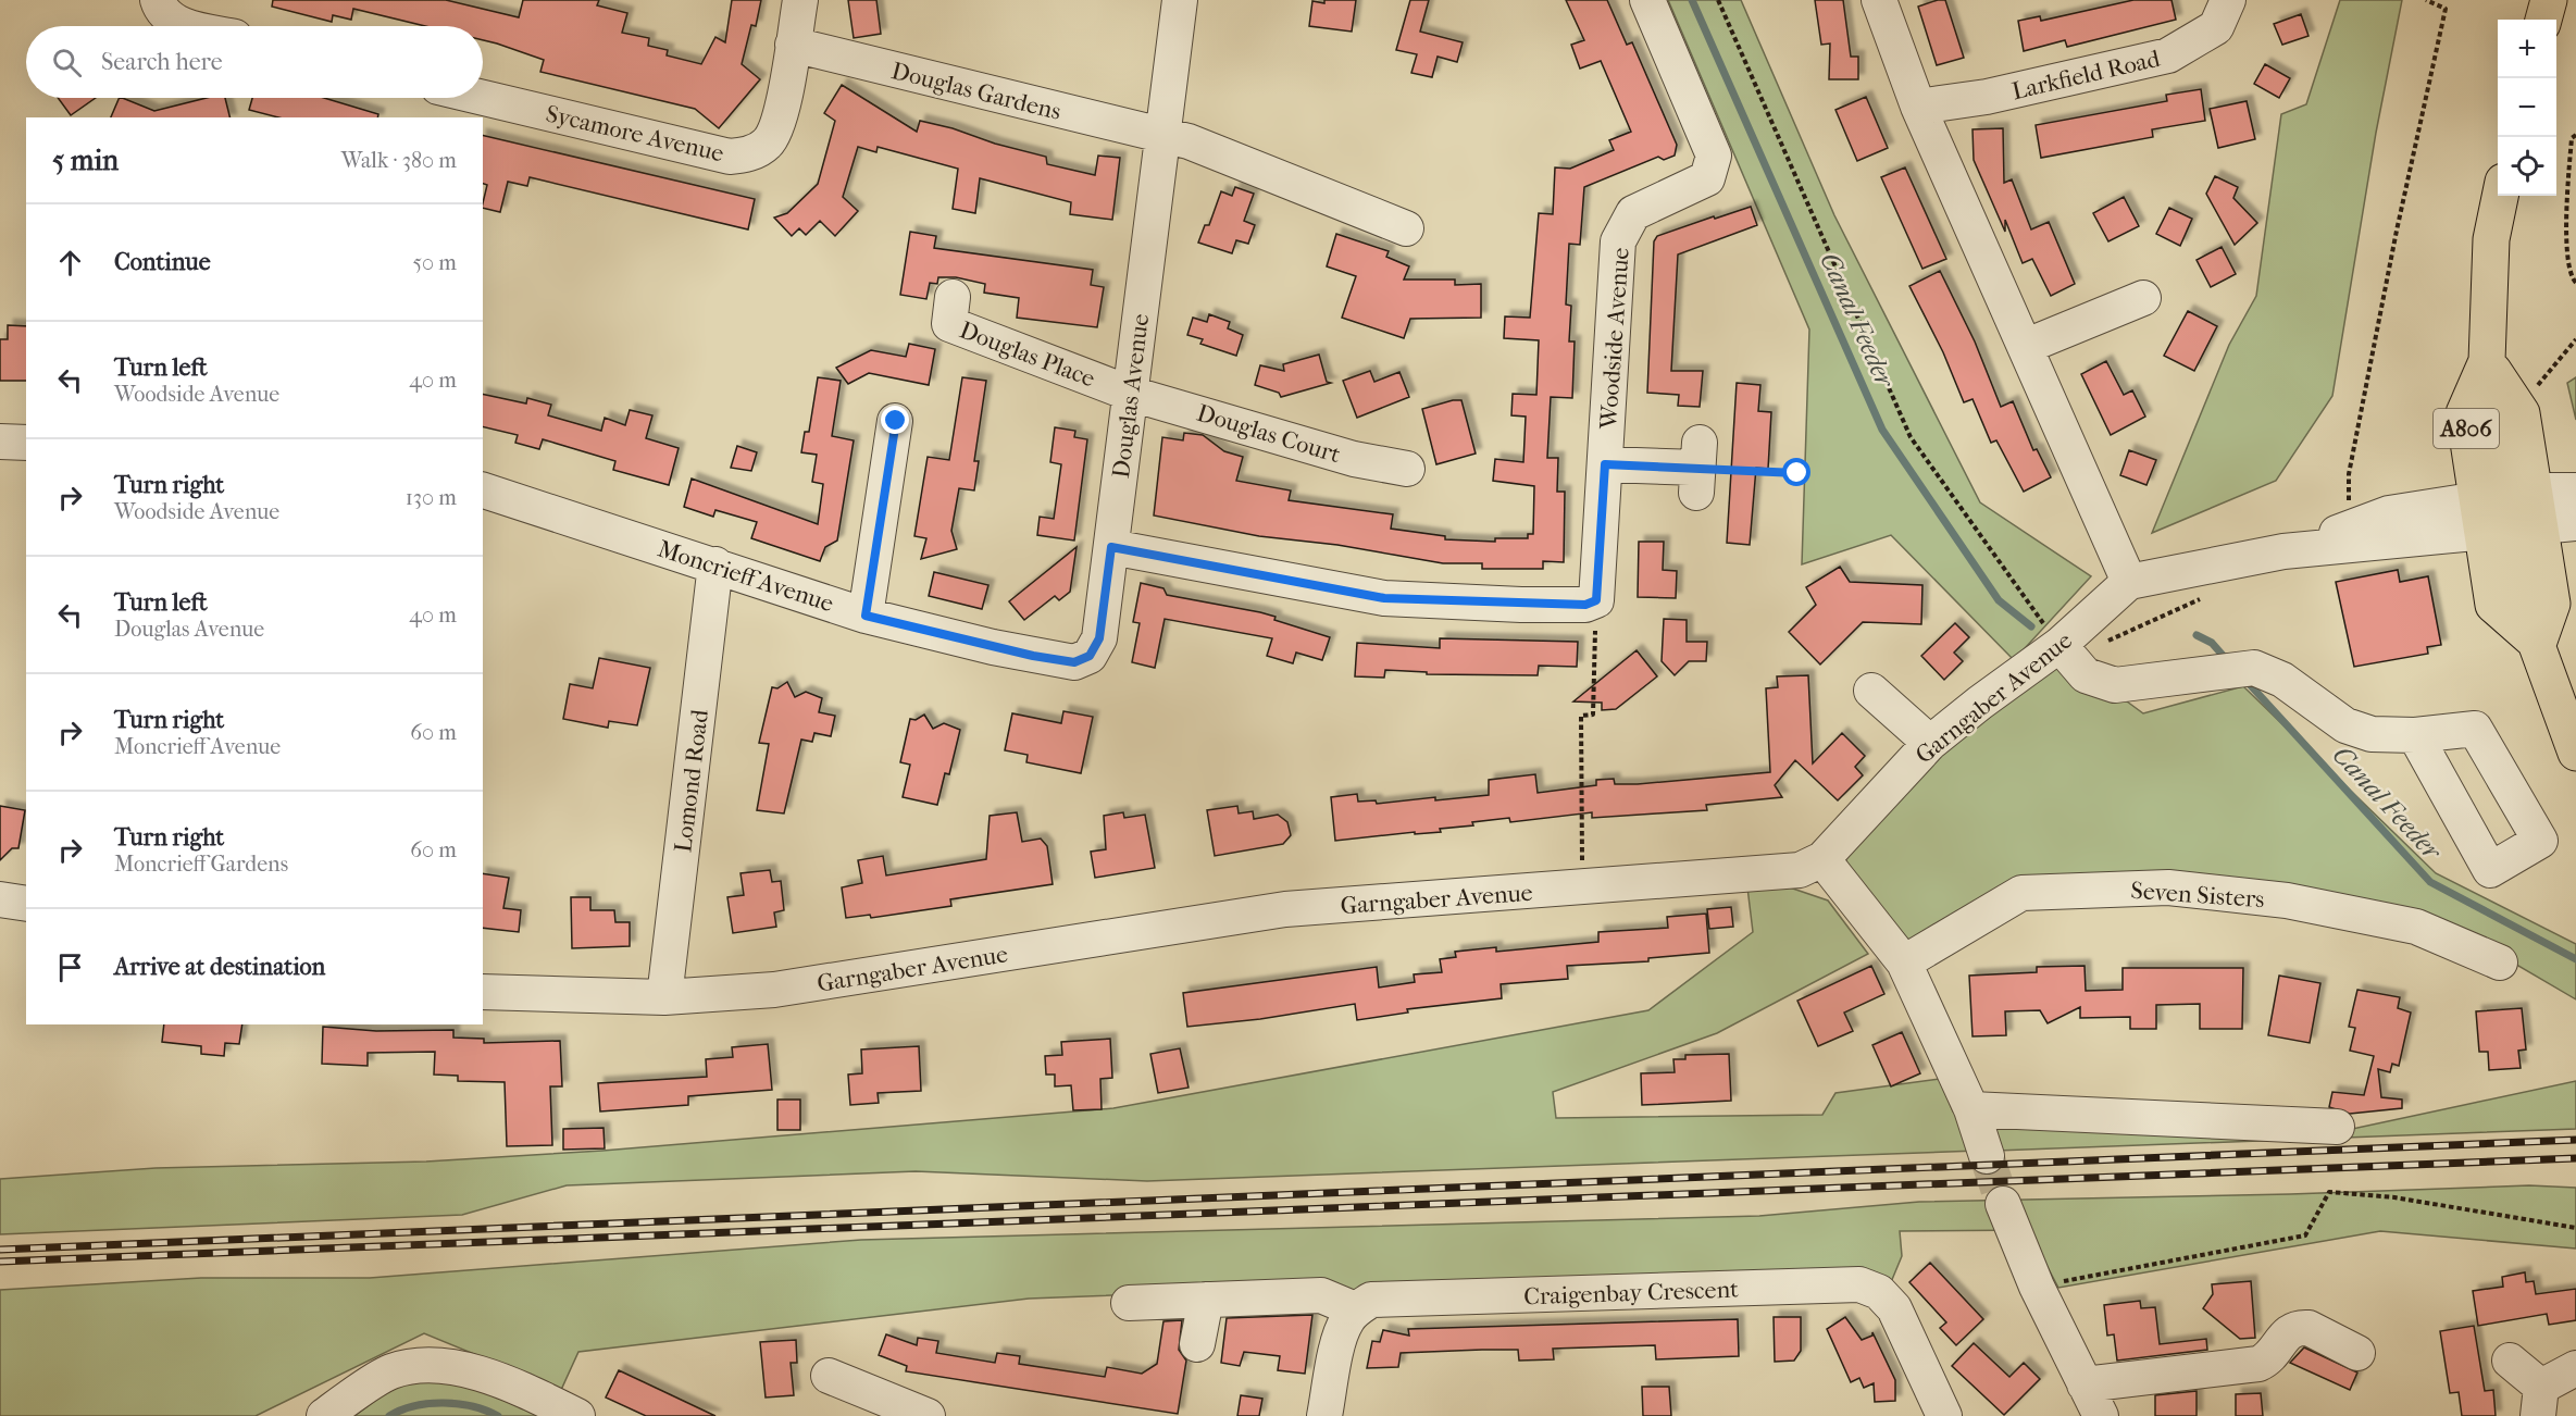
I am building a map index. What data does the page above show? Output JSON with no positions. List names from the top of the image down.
{
  "streets": {
    "main road": ["A806"],
    "street": [
      "Larkfield Road",
      "Douglas Gardens",
      "Sycamore Avenue",
      "Woodside Avenue",
      "Douglas Place",
      "Douglas Avenue",
      "Douglas Court",
      "Moncrieff Avenue",
      "Garngaber Avenue",
      "Lomond Road",
      "Seven Sisters",
      "Craigenbay Crescent"
    ]
  },
  "crossings": [
    ["Douglas Gardens", "Sycamore Avenue"],
    ["Douglas Gardens", "Douglas Avenue"],
    ["Douglas Place", "Douglas Avenue"],
    ["Douglas Place", "Douglas Court"],
    ["Douglas Avenue", "Douglas Court"],
    ["Douglas Avenue", "Moncrieff Avenue"],
    ["Moncrieff Avenue", "Lomond Road"],
    ["Garngaber Avenue", "Lomond Road"]
  ],
  "water": ["Canal Feeder"],
  "page": {
    "map_buttons": ["+", "−"],
    "search": "Search here",
    "heading": ["5 min", "Walk · 380 m"],
    "list": [
      ["Continue", "50 m"],
      ["Turn left", "Woodside Avenue", "40 m"],
      ["Turn right", "Woodside Avenue", "130 m"],
      ["Turn left", "Douglas Avenue", "40 m"],
      ["Turn right", "Moncrieff Avenue", "60 m"],
      ["Turn right", "Moncrieff Gardens", "60 m"],
      "Arrive at destination"
    ]
  }
}
